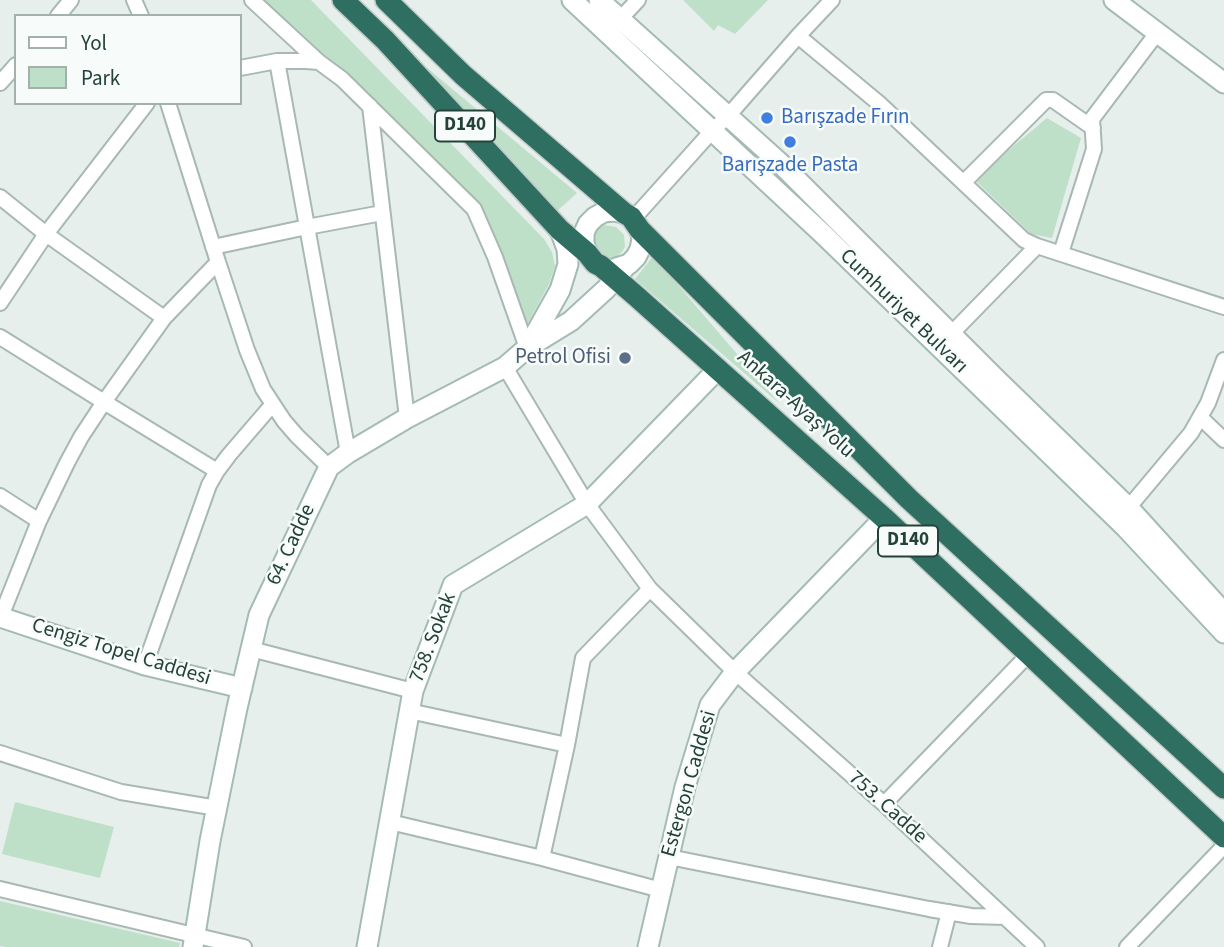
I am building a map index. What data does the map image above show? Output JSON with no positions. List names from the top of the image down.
{
  "streets": {
    "highway": ["D140", "Ankara-Ayaş Yolu"],
    "main road": [
      "Cumhuriyet Bulvarı",
      "64. Cadde",
      "758. Sokak",
      "Cengiz Topel Caddesi",
      "Estergon Caddesi"
    ],
    "street": ["753. Cadde"]
  },
  "crossings": [
    ["Ankara-Ayaş Yolu", "64. Cadde"],
    ["Ankara-Ayaş Yolu", "758. Sokak"],
    ["Ankara-Ayaş Yolu", "Estergon Caddesi"],
    ["64. Cadde", "Cengiz Topel Caddesi"],
    ["64. Cadde", "753. Cadde"],
    ["758. Sokak", "753. Cadde"],
    ["Estergon Caddesi", "753. Cadde"]
  ],
  "places": ["Barışzade Fırın", "Barışzade Pasta", "Petrol Ofisi"],
  "legend": ["Yol", "Park"]
}
